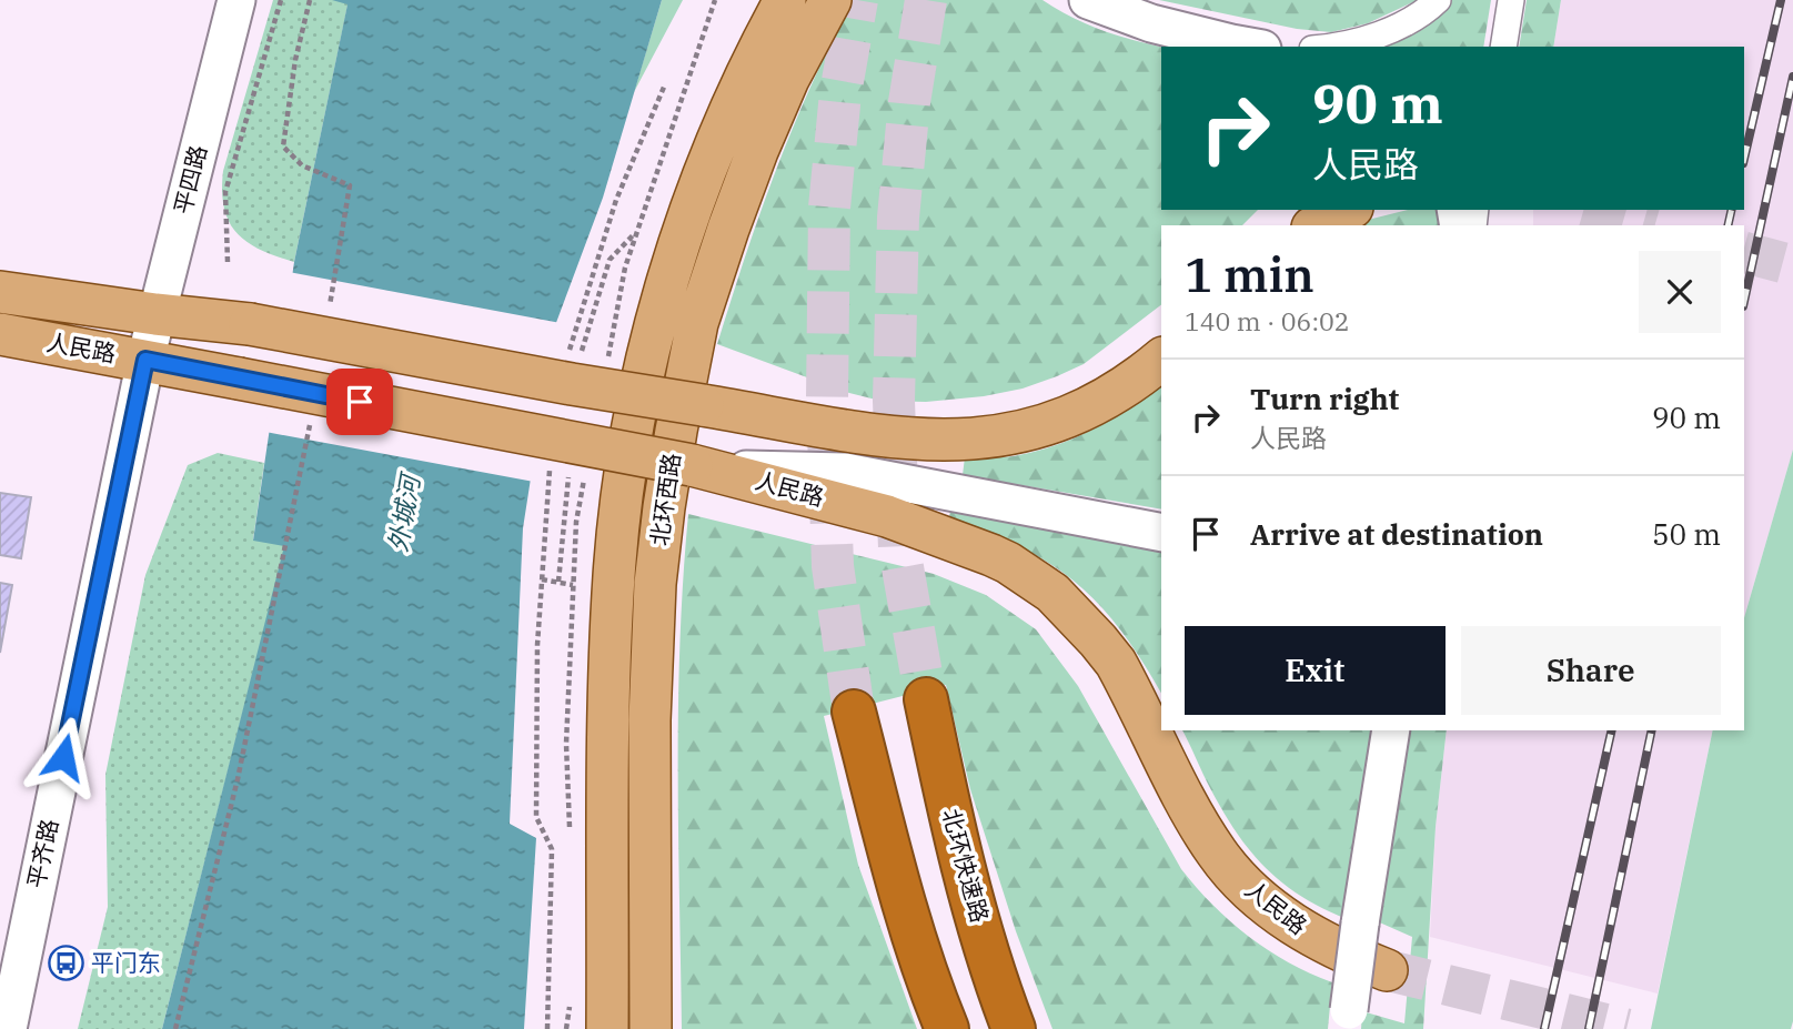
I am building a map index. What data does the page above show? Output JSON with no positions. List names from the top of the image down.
{
  "streets": {
    "highway": ["北环快速路"],
    "main road": [
      "平四路",
      "人民路",
      "北环西路",
      "平齐路"
    ]
  },
  "crossings": [
    ["平四路", "人民路"],
    ["平四路", "平齐路"],
    ["人民路", "平齐路"]
  ],
  "water": ["外城河"],
  "places": {
    "bus stop": ["平门东"]
  },
  "page": {
    "turn": ["90 m", "人民路"],
    "heading": ["1 min", "140 m · 06:02"],
    "list": [
      {
        "name": "Turn right",
        "note": "人民路",
        "value": "90 m"
      },
      {
        "name": "Arrive at destination",
        "value": "50 m"
      }
    ],
    "buttons": ["Exit", "Share"]
  }
}
